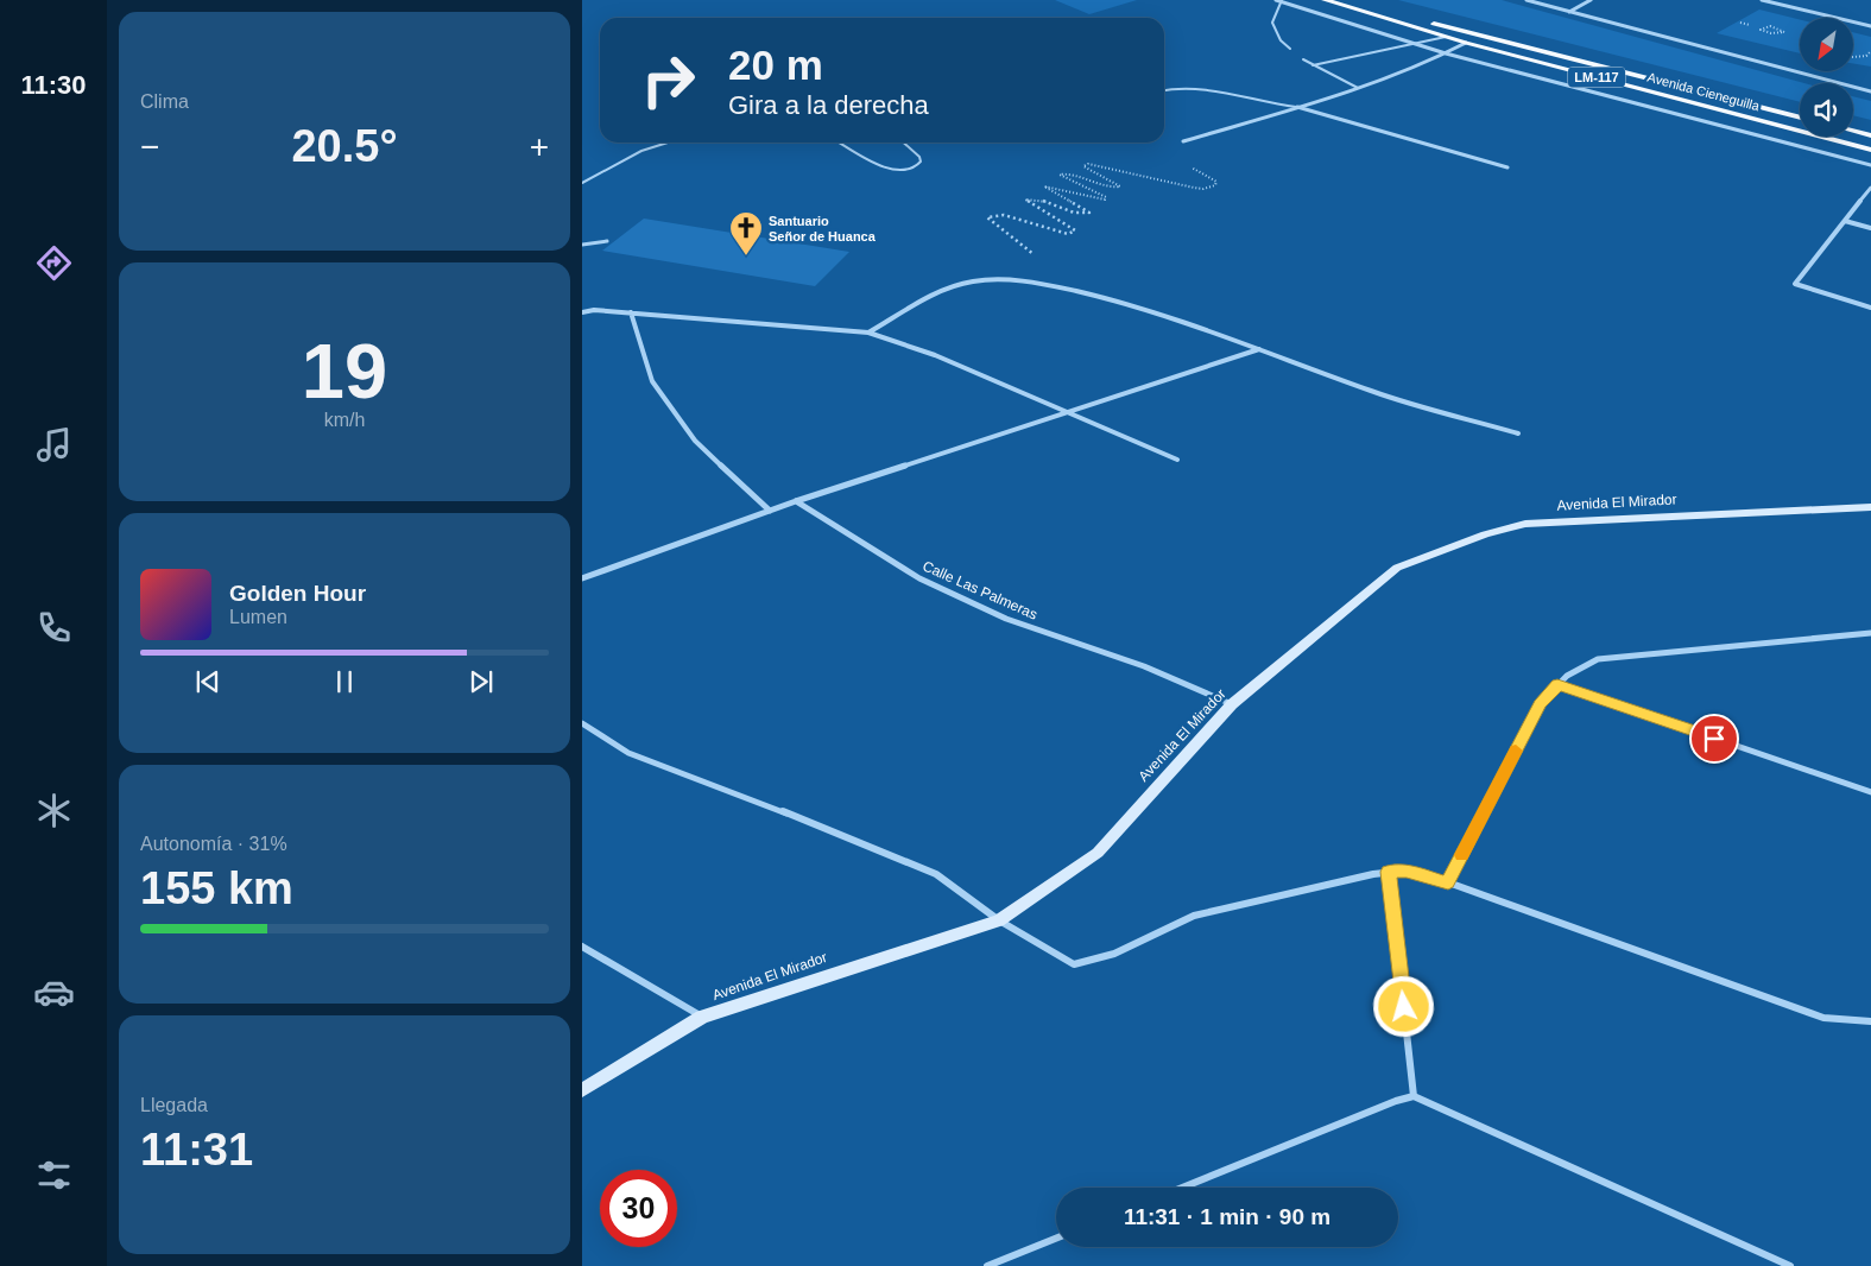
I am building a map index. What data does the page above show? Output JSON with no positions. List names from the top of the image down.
{
  "streets": {
    "main road": ["LM-117", "Avenida Cieneguilla"],
    "street": ["Avenida El Mirador", "Calle Las Palmeras"]
  },
  "crossings": [
    ["Avenida El Mirador", "Calle Las Palmeras"]
  ],
  "places": {
    "church": ["Santuario Señor de Huanca"]
  },
  "north": "bottom left",
  "page": {
    "tabs": "11:30",
    "tile": [
      "Clima",
      ["19", "km/h"],
      ["Autonomía · 31%", "155 km"],
      ["Llegada", "11:31"]
    ],
    "turn": ["20 m", "Gira a la derecha"],
    "heat": ["−", "20.5°", "+"],
    "song": ["Golden Hour", "Lumen"],
    "limit": "30",
    "trip": "11:31 · 1 min · 90 m"
  }
}
